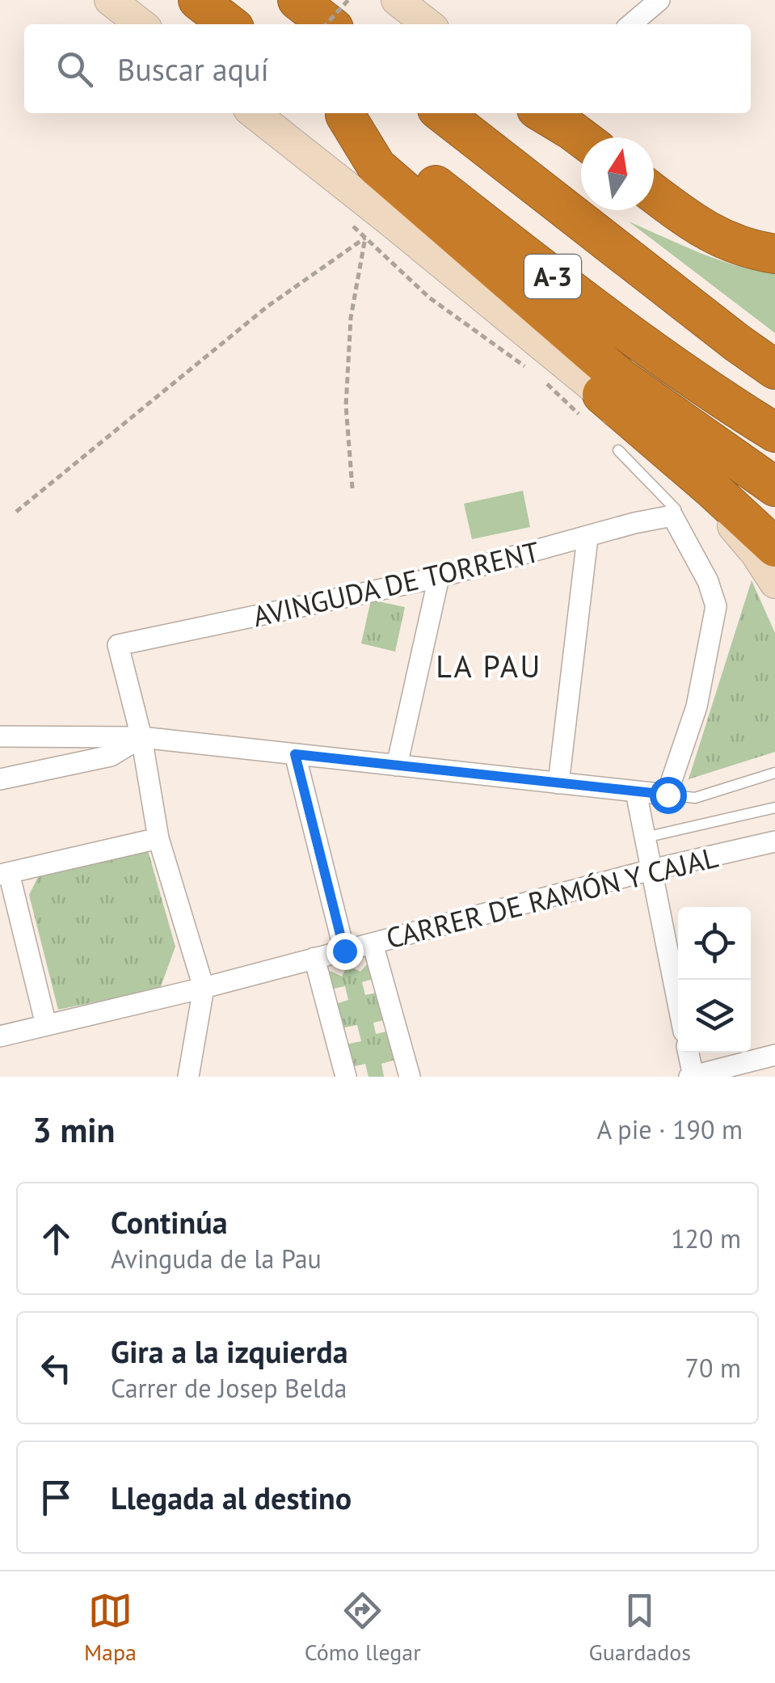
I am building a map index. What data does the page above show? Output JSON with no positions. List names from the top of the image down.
{
  "streets": {
    "highway": ["A-3"],
    "street": ["AVINGUDA DE TORRENT", "CARRER DE RAMÓN Y CAJAL"]
  },
  "districts": ["LA PAU"],
  "north": "top",
  "page": {
    "search": "Buscar aquí",
    "heading": ["3 min", "A pie · 190 m"],
    "list": [
      ["Continúa", "Avinguda de la Pau", "120 m"],
      ["Gira a la izquierda", "Carrer de Josep Belda", "70 m"],
      "Llegada al destino"
    ],
    "nav": ["Mapa", "Cómo llegar", "Guardados"]
  }
}
